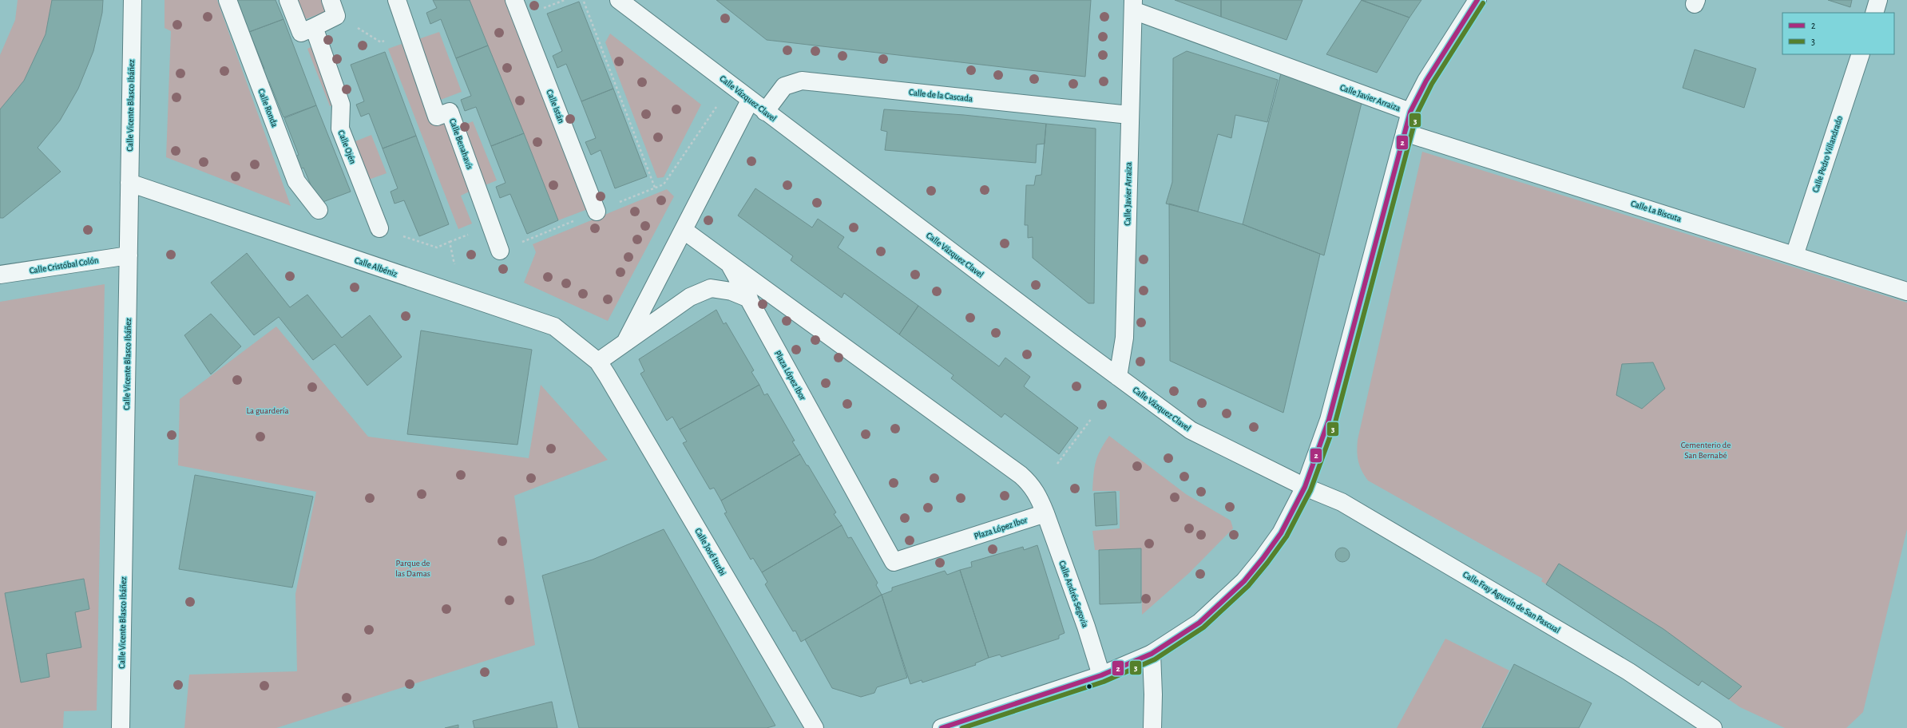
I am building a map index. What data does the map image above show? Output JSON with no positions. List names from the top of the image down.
{
  "streets": {
    "street": [
      "Calle de la Cascada",
      "Calle Javier Arraiza",
      "Calle Vázquez Clavel",
      "Calle Vicente Blasco Ibáñez",
      "Calle Istán",
      "Calle Ronda",
      "Calle Benahavís",
      "Calle Ojén",
      "Calle Pedro Villandrado",
      "Calle La Biscuta",
      "Calle Cristóbal Colón",
      "Calle Albéniz",
      "Plaza López Ibor",
      "Calle José Iturbi",
      "Calle Andrés Segovia",
      "Calle Fray Agustín de San Pascual"
    ]
  },
  "crossings": [
    ["Calle de la Cascada", "Calle Javier Arraiza"],
    ["Calle de la Cascada", "Calle Vázquez Clavel"],
    ["Calle Javier Arraiza", "Calle Vázquez Clavel"],
    ["Calle Vázquez Clavel", "Calle Fray Agustín de San Pascual"],
    ["Calle Vicente Blasco Ibáñez", "Calle Cristóbal Colón"],
    ["Calle Vicente Blasco Ibáñez", "Calle Albéniz"],
    ["Calle Pedro Villandrado", "Calle La Biscuta"],
    ["Calle Albéniz", "Calle José Iturbi"],
    ["Plaza López Ibor", "Calle Andrés Segovia"]
  ],
  "parks": ["La guardería", "Cementerio de San Bernabé", "Parque de las Damas"],
  "lines": ["transit line 2", "transit line 3"],
  "legend": ["2", "3"]
}
